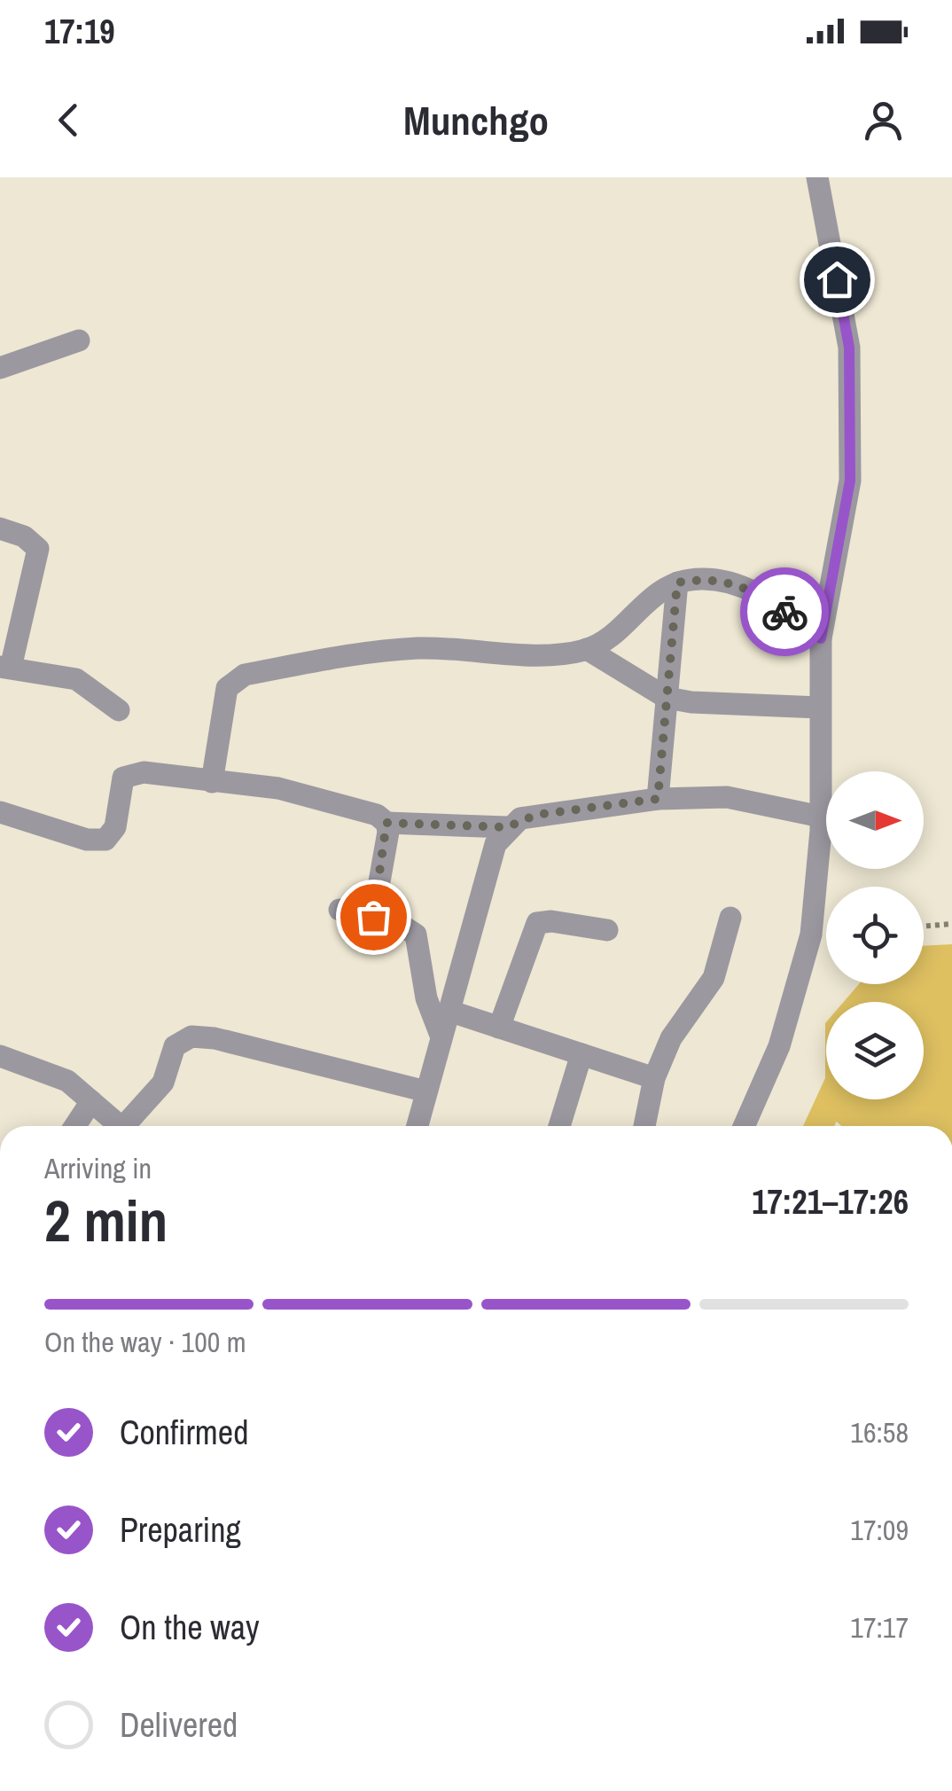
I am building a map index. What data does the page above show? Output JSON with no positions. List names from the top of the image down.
{
  "north": "right",
  "page": {
    "status": "17:19",
    "header": "Munchgo",
    "heading": ["2 min", "Arriving in", "17:21–17:26"],
    "bar": "On the way · 100 m",
    "list": [
      ["Confirmed", "16:58"],
      ["Preparing", "17:09"],
      ["On the way", "17:17"],
      "Delivered"
    ]
  }
}
